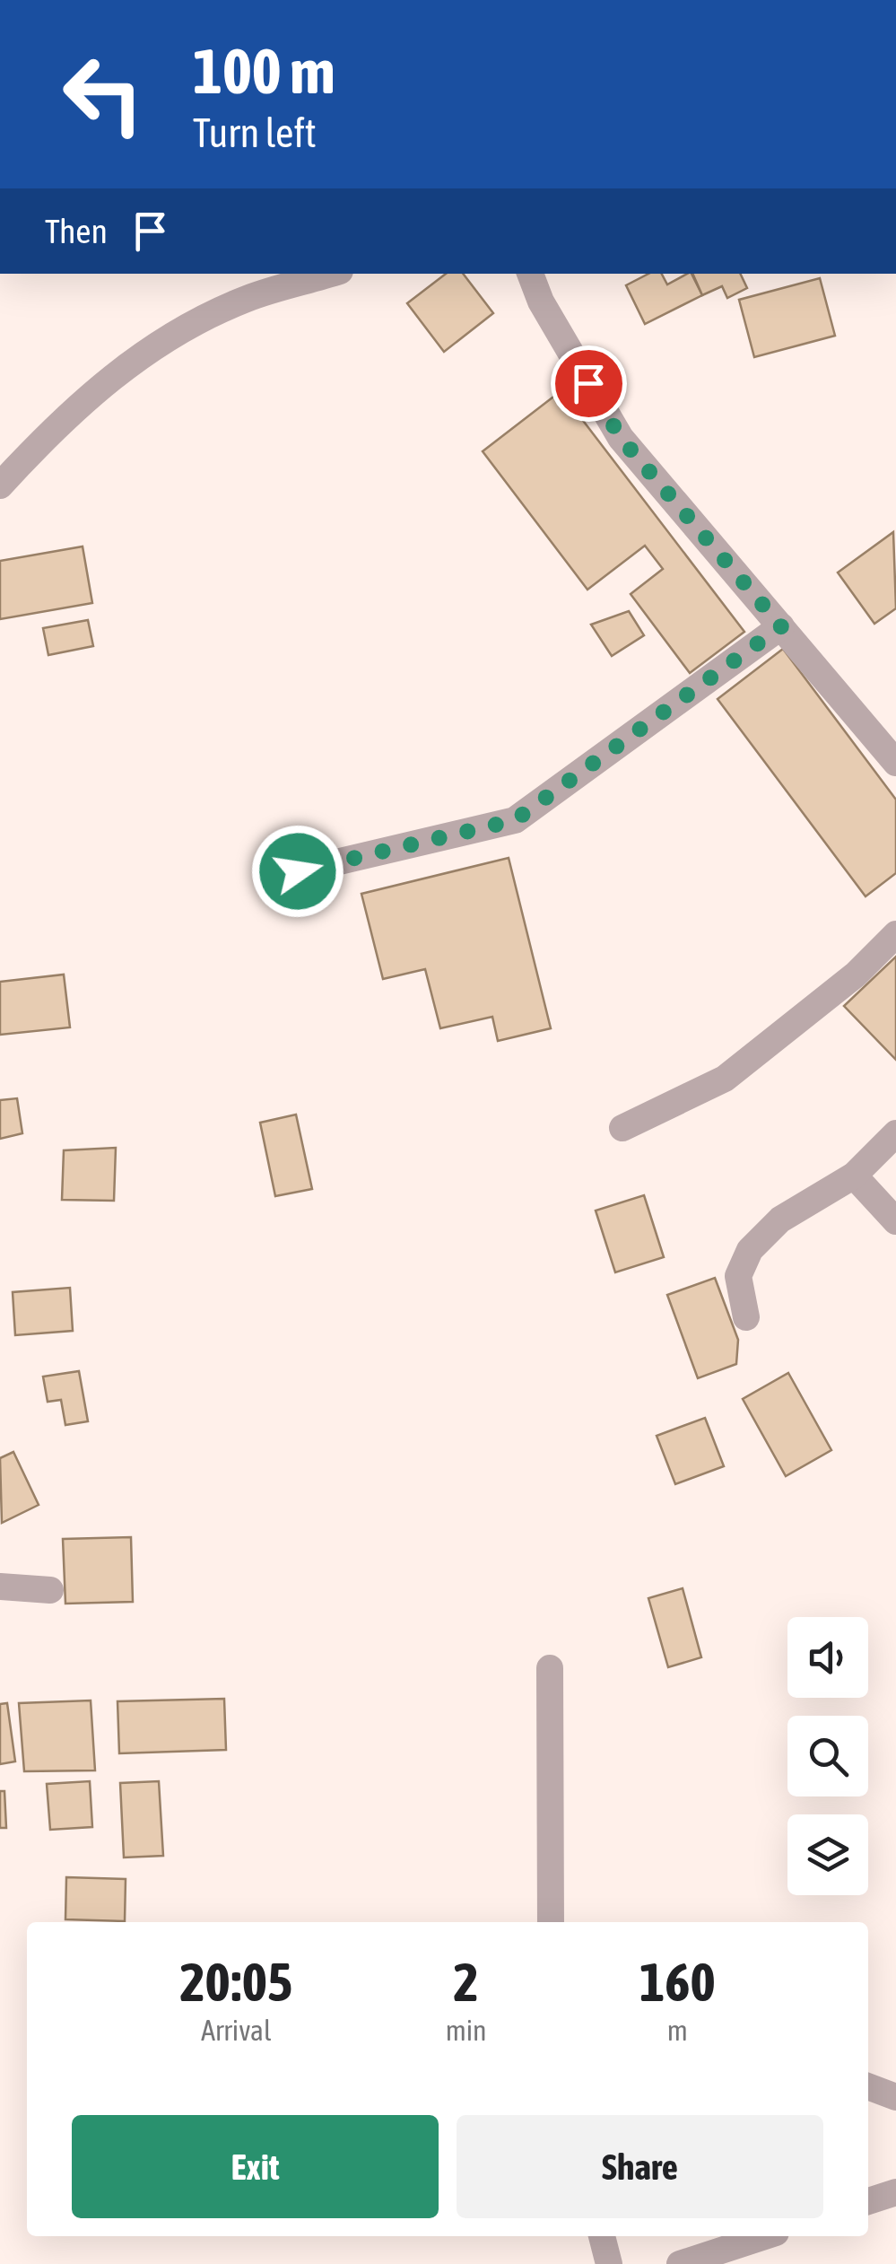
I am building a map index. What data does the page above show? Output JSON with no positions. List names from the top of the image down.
{
  "page": {
    "turn": ["100 m", "Turn left"],
    "then": "Then",
    "eta": [
      "20:05",
      "Arrival",
      "2",
      "min",
      "160",
      "m"
    ],
    "buttons": ["Exit", "Share"]
  }
}
